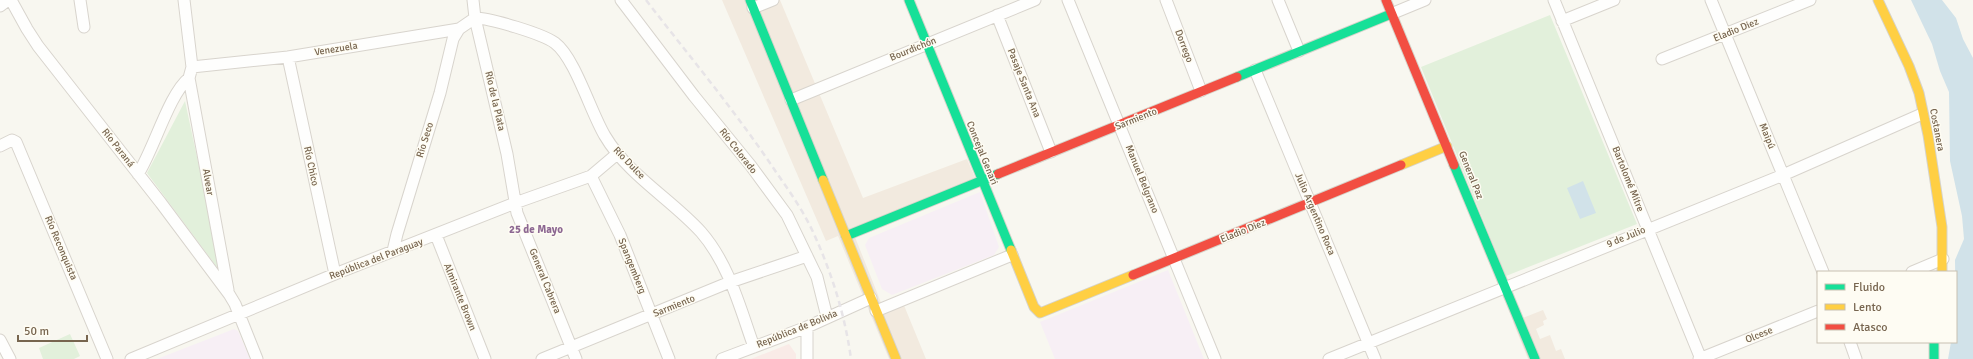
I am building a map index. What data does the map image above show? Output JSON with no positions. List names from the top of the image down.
{
  "streets": {
    "street": [
      "Eladio Diez",
      "Dorrego",
      "Venezuela",
      "Bourdichón",
      "Pasaje Santa Ana",
      "Río de la Plata",
      "Sarmiento",
      "Costanera",
      "Maipú",
      "Río Seco",
      "Río Paraná",
      "Río Colorado",
      "Concejal Genari",
      "Río Dulce",
      "Río Chico",
      "General Paz",
      "Manuel Belgrano",
      "Bartolomé Mitre",
      "Alvear",
      "Julio Argentino Roca",
      "9 de Julio",
      "Río Reconquista",
      "República del Paraguay",
      "Spangemberg",
      "General Cabrera",
      "Almirante Brown",
      "República de Bolivia",
      "Olcese"
    ]
  },
  "crossings": [
    ["Eladio Diez", "Maipú"],
    ["Eladio Diez", "Concejal Genari"],
    ["Eladio Diez", "General Paz"],
    ["Eladio Diez", "Manuel Belgrano"],
    ["Eladio Diez", "Julio Argentino Roca"],
    ["Dorrego", "Sarmiento"],
    ["Venezuela", "Río de la Plata"],
    ["Venezuela", "Río Seco"],
    ["Venezuela", "Río Dulce"],
    ["Venezuela", "Río Chico"],
    ["Venezuela", "Alvear"],
    ["Bourdichón", "Pasaje Santa Ana"],
    ["Bourdichón", "Concejal Genari"],
    ["Pasaje Santa Ana", "Sarmiento"],
    ["Río de la Plata", "Río Dulce"],
    ["Río de la Plata", "República del Paraguay"],
    ["Río de la Plata", "General Cabrera"],
    ["Sarmiento", "Río Colorado"],
    ["Sarmiento", "Concejal Genari"],
    ["Sarmiento", "Río Dulce"],
    ["Sarmiento", "General Paz"],
    ["Sarmiento", "Manuel Belgrano"],
    ["Sarmiento", "Julio Argentino Roca"],
    ["Sarmiento", "Spangemberg"],
    ["Sarmiento", "General Cabrera"],
    ["Costanera", "9 de Julio"],
    ["Maipú", "9 de Julio"],
    ["Río Seco", "República del Paraguay"],
    ["Río Paraná", "Alvear"],
    ["Río Colorado", "República de Bolivia"],
    ["Río Dulce", "República del Paraguay"],
    ["Río Dulce", "República de Bolivia"],
    ["Río Chico", "República del Paraguay"],
    ["General Paz", "9 de Julio"],
    ["Bartolomé Mitre", "9 de Julio"],
    ["Bartolomé Mitre", "Olcese"],
    ["Alvear", "República del Paraguay"],
    ["Julio Argentino Roca", "9 de Julio"],
    ["República del Paraguay", "Spangemberg"],
    ["República del Paraguay", "General Cabrera"],
    ["República del Paraguay", "Almirante Brown"]
  ],
  "districts": ["25 de Mayo"],
  "legend": ["Fluido", "Lento", "Atasco"],
  "scale_bar": "50 m"
}
